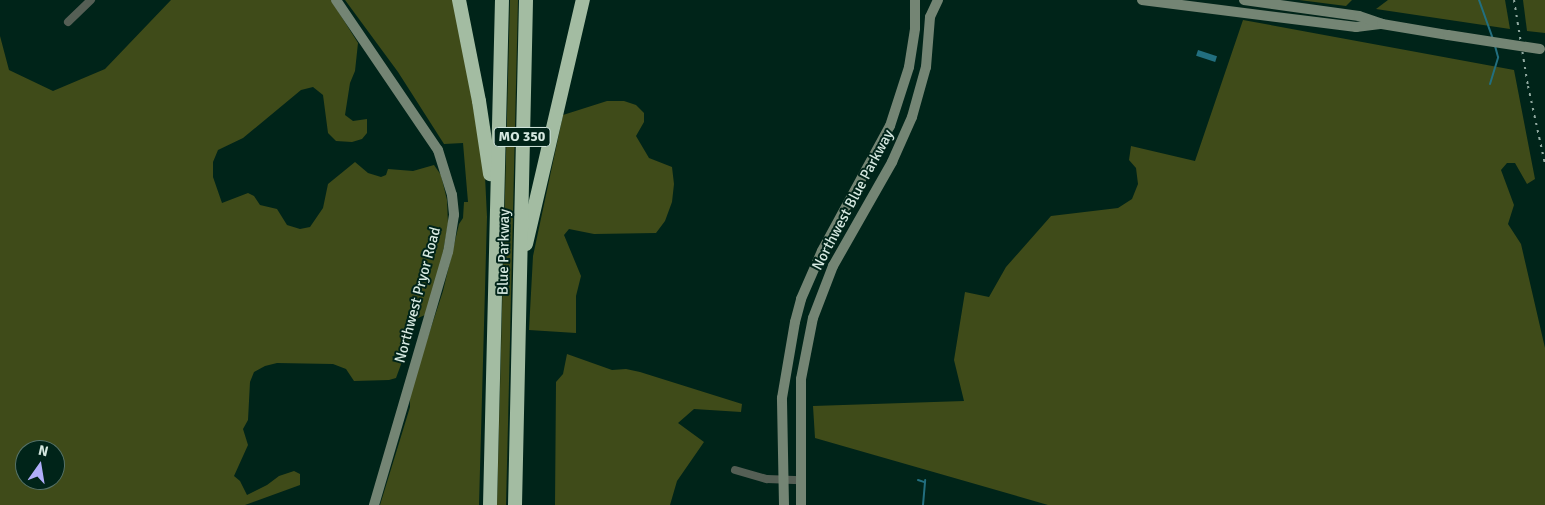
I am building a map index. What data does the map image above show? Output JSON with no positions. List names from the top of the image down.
{
  "streets": {
    "highway": ["MO 350", "Blue Parkway"],
    "main road": ["Northwest Blue Parkway", "Northwest Pryor Road"]
  },
  "north": "top"
}
